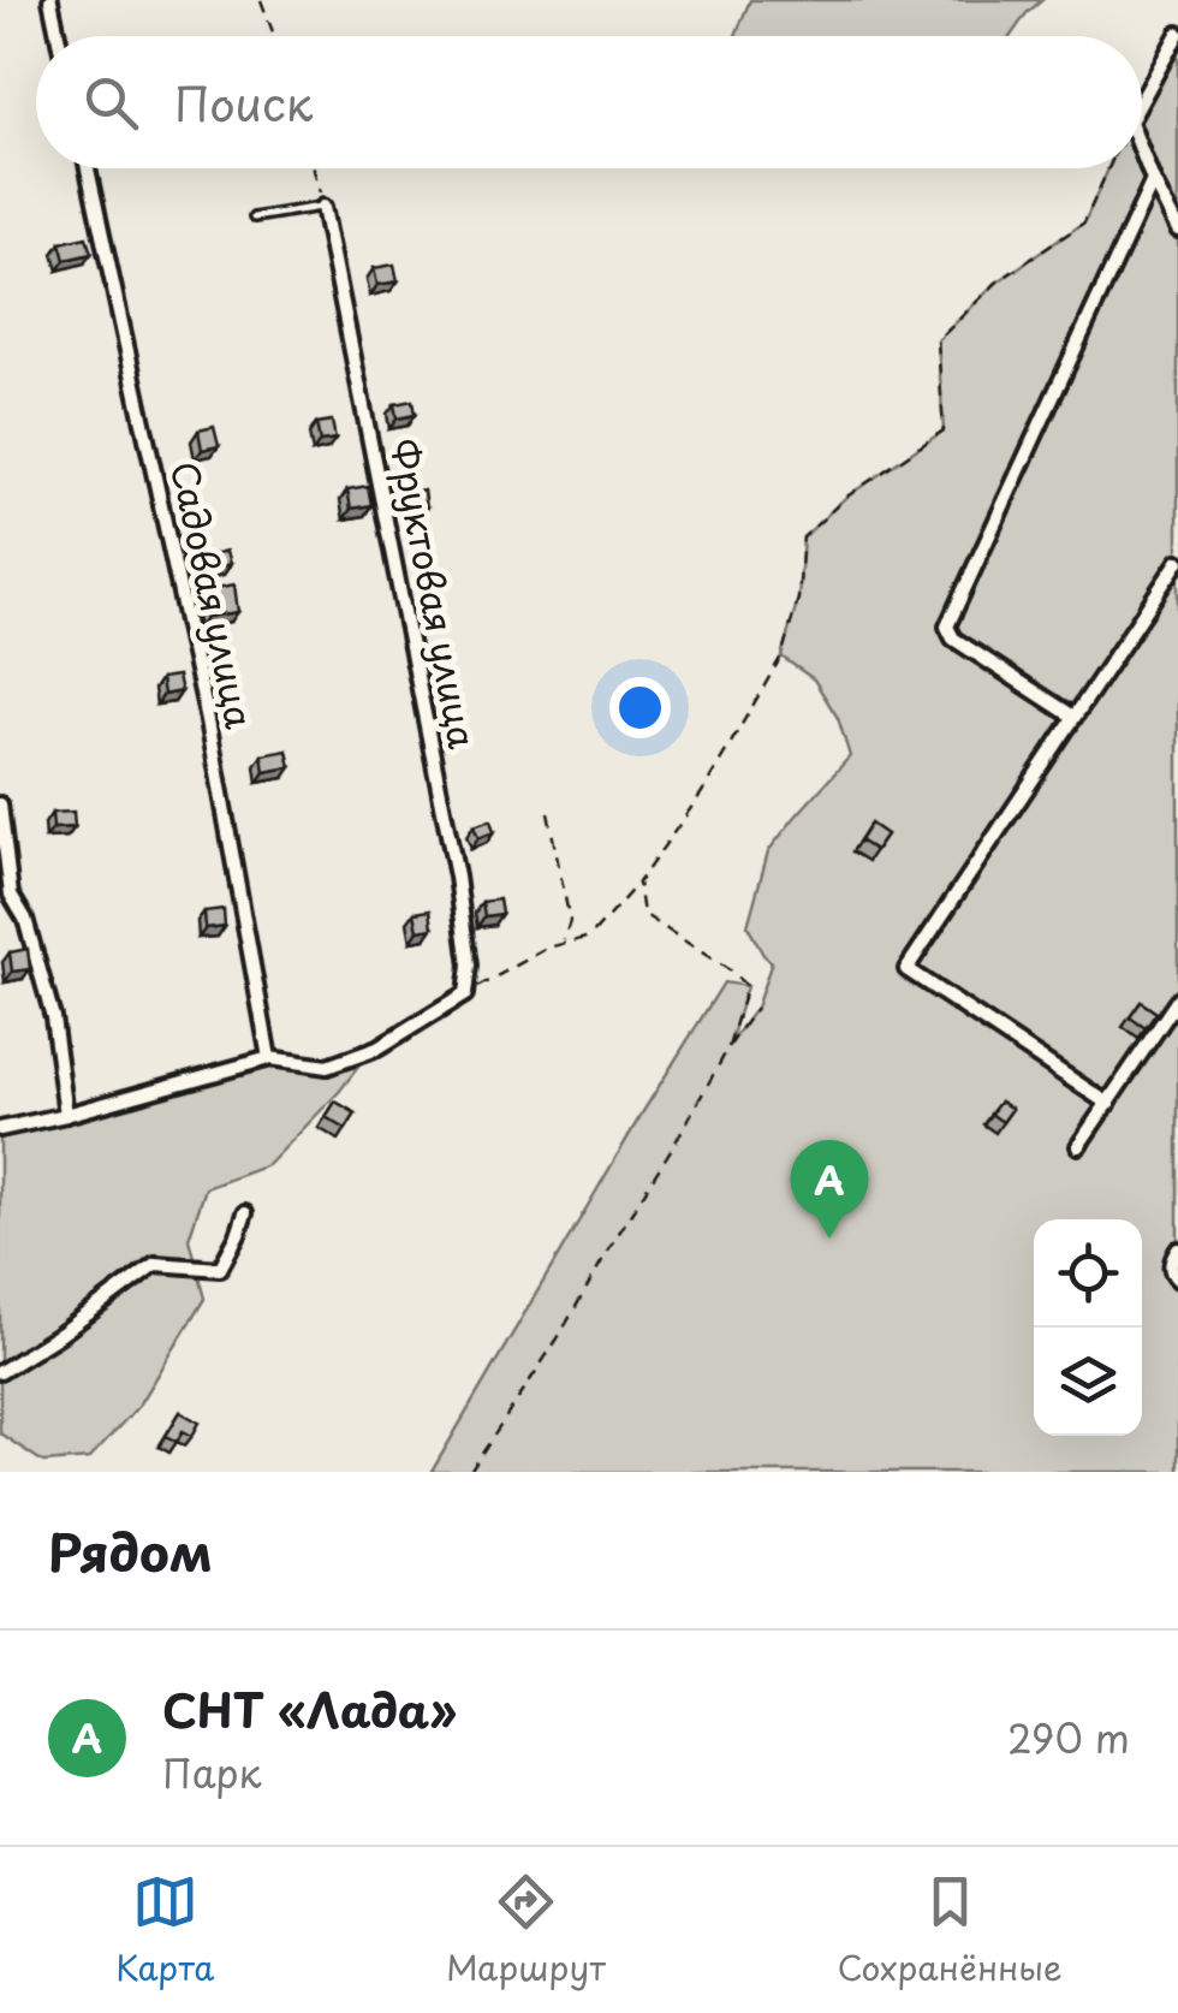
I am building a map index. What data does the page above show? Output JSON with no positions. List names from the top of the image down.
{
  "streets": {
    "street": ["Фруктовая улица", "Садовая улица"]
  },
  "page": {
    "search": "Поиск",
    "pins": "A",
    "heading": "Рядом",
    "list": [
      {
        "mark": "A",
        "name": "СНТ «Лада»",
        "note": "Парк",
        "value": "290 m"
      }
    ],
    "nav": ["Карта", "Маршрут", "Сохранённые"]
  }
}
